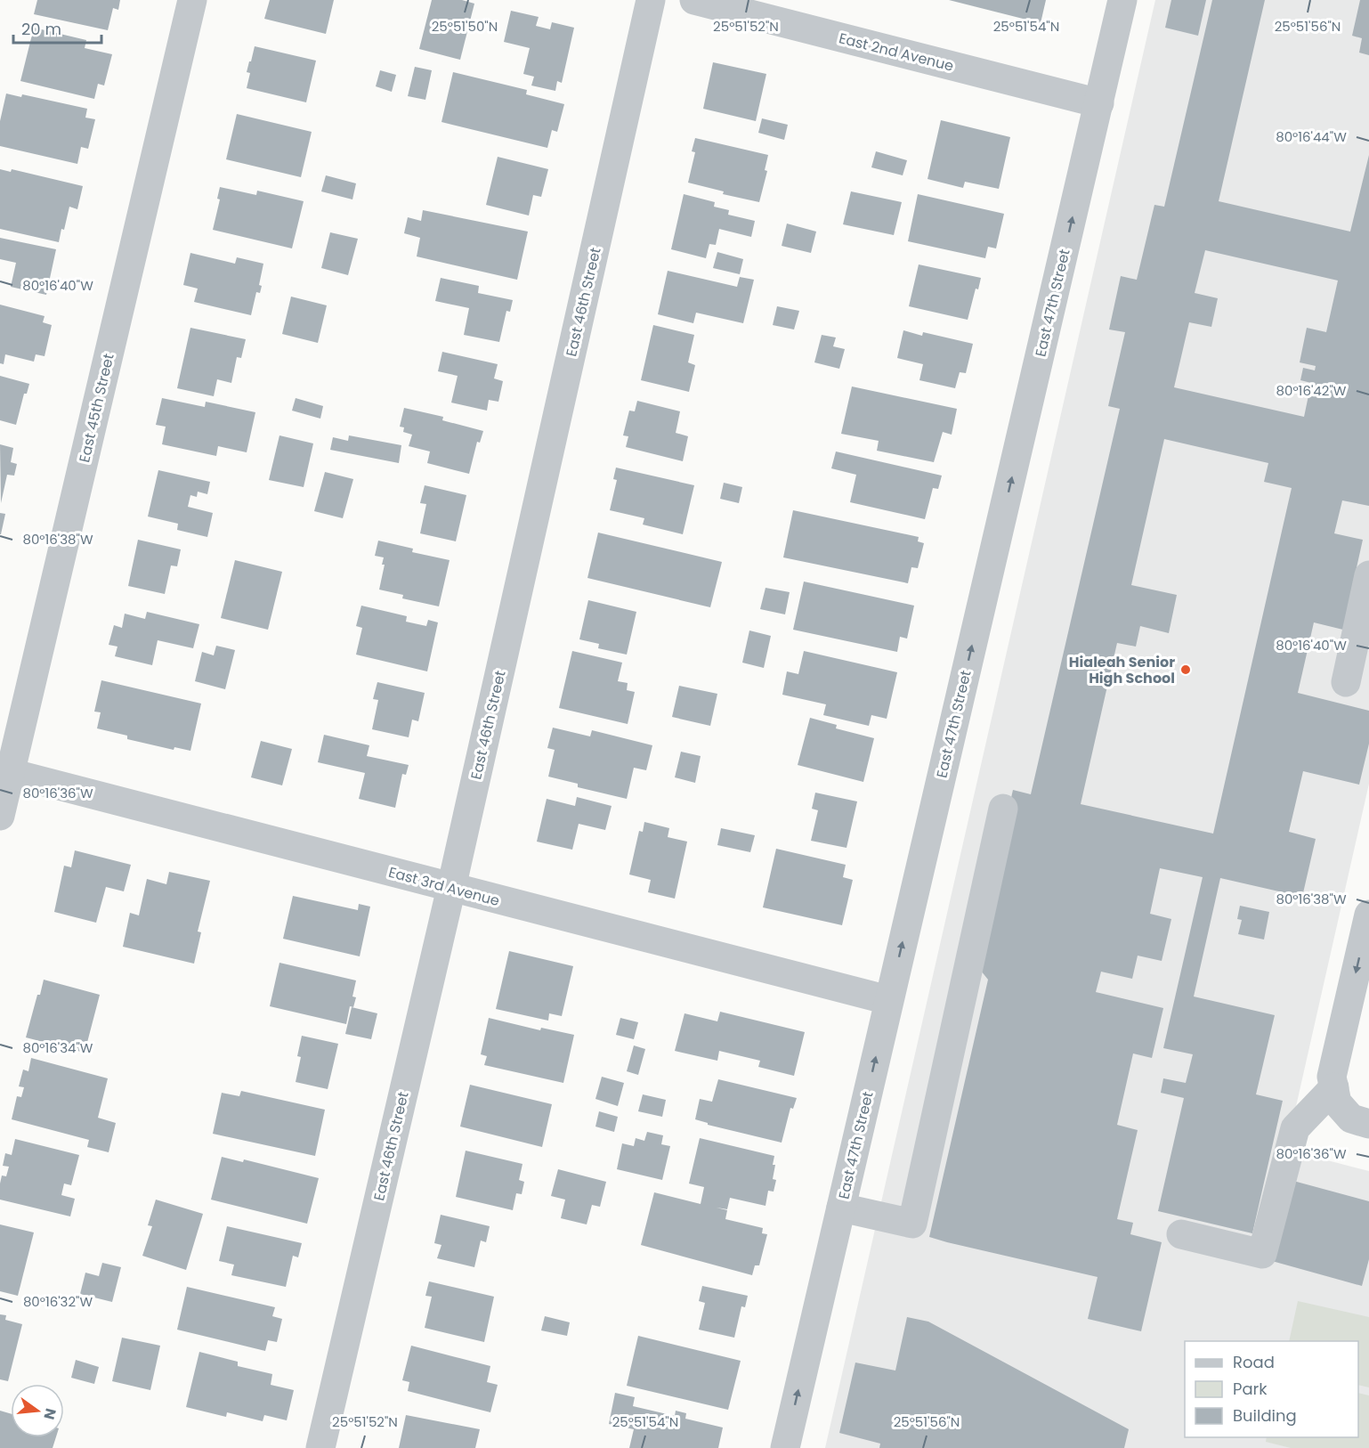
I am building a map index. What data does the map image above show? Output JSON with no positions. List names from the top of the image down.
{
  "streets": {
    "street": [
      "East 2nd Avenue",
      "East 46th Street",
      "East 47th Street",
      "East 45th Street",
      "East 3rd Avenue"
    ]
  },
  "crossings": [
    ["East 2nd Avenue", "East 47th Street"],
    ["East 46th Street", "East 3rd Avenue"],
    ["East 47th Street", "East 3rd Avenue"],
    ["East 45th Street", "East 3rd Avenue"]
  ],
  "one_way": ["East 47th Street"],
  "places": ["Hialeah Senior High School"],
  "legend": ["Road", "Park", "Building"],
  "scale_bar": "20 m",
  "north": "right",
  "coordinates": [
    "25°51'50\"N",
    "25°51'52\"N",
    "25°51'54\"N",
    "25°51'56\"N",
    "80°16'44\"W",
    "80°16'40\"W",
    "80°16'42\"W",
    "80°16'38\"W",
    "80°16'36\"W",
    "80°16'34\"W",
    "80°16'32\"W"
  ]
}
